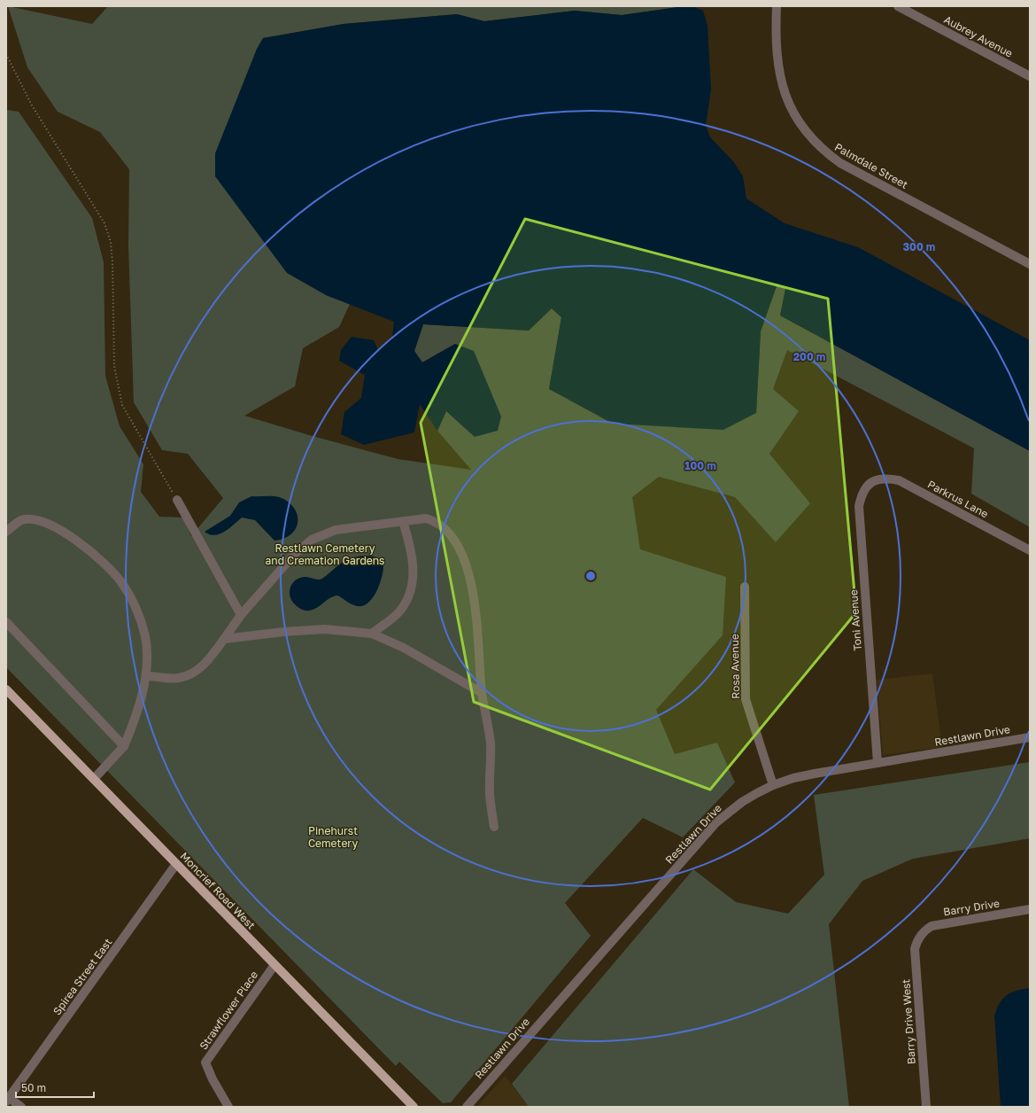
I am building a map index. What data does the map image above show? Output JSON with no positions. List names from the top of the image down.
{
  "streets": {
    "main road": ["Moncrief Road West"],
    "street": [
      "Aubrey Avenue",
      "Palmdale Street",
      "Parkrus Lane",
      "Toni Avenue",
      "Rosa Avenue",
      "Restlawn Drive",
      "Barry Drive",
      "Spirea Street East",
      "Strawflower Place",
      "Barry Drive West"
    ]
  },
  "crossings": [
    ["Parkrus Lane", "Toni Avenue"],
    ["Toni Avenue", "Restlawn Drive"],
    ["Rosa Avenue", "Restlawn Drive"],
    ["Moncrief Road West", "Spirea Street East"],
    ["Moncrief Road West", "Strawflower Place"],
    ["Barry Drive", "Barry Drive West"]
  ],
  "parks": ["Restlawn Cemetery and Cremation Gardens", "Pinehurst Cemetery"],
  "scale_bar": "50 m",
  "rings": ["300 m", "200 m", "100 m"]
}
